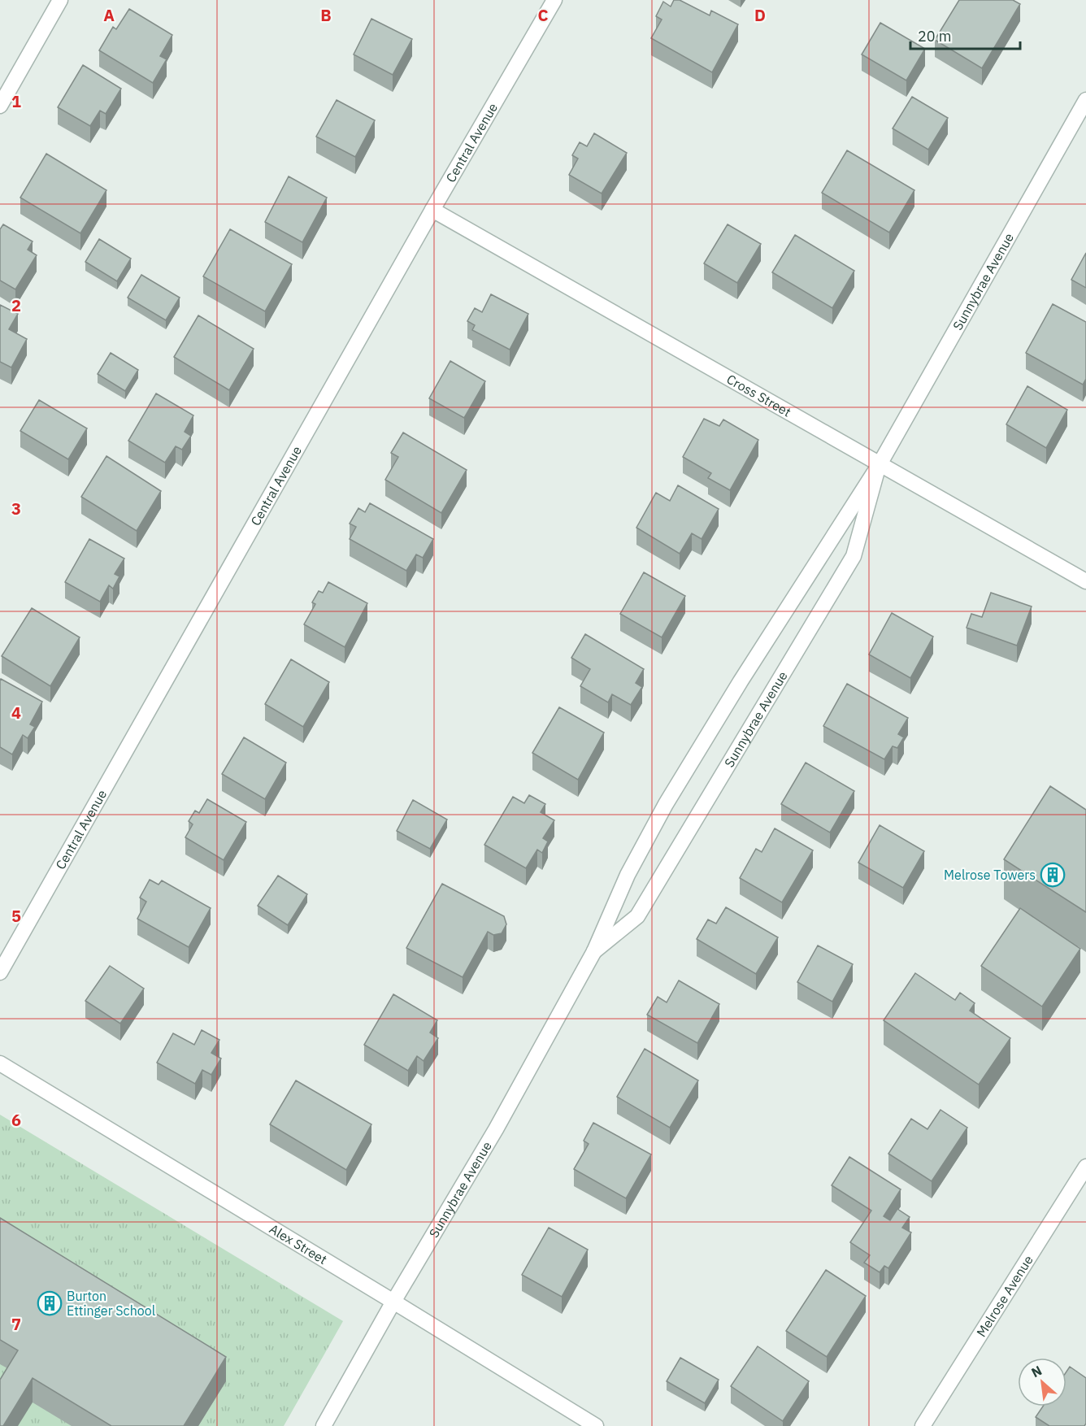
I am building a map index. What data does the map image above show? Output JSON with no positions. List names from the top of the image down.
{
  "streets": {
    "street": [
      "Central Avenue",
      "Sunnybrae Avenue",
      "Cross Street",
      "Alex Street",
      "Melrose Avenue"
    ]
  },
  "crossings": [
    ["Central Avenue", "Cross Street"],
    ["Sunnybrae Avenue", "Cross Street"],
    ["Sunnybrae Avenue", "Alex Street"]
  ],
  "places": {
    "building": ["Melrose Towers", "Burton Ettinger School"]
  },
  "scale_bar": "20 m",
  "north": "top left",
  "grid": {
    "columns": [
      "A",
      "B",
      "C",
      "D"
    ],
    "rows": [
      "1",
      "2",
      "3",
      "4",
      "5",
      "6",
      "7"
    ]
  }
}
